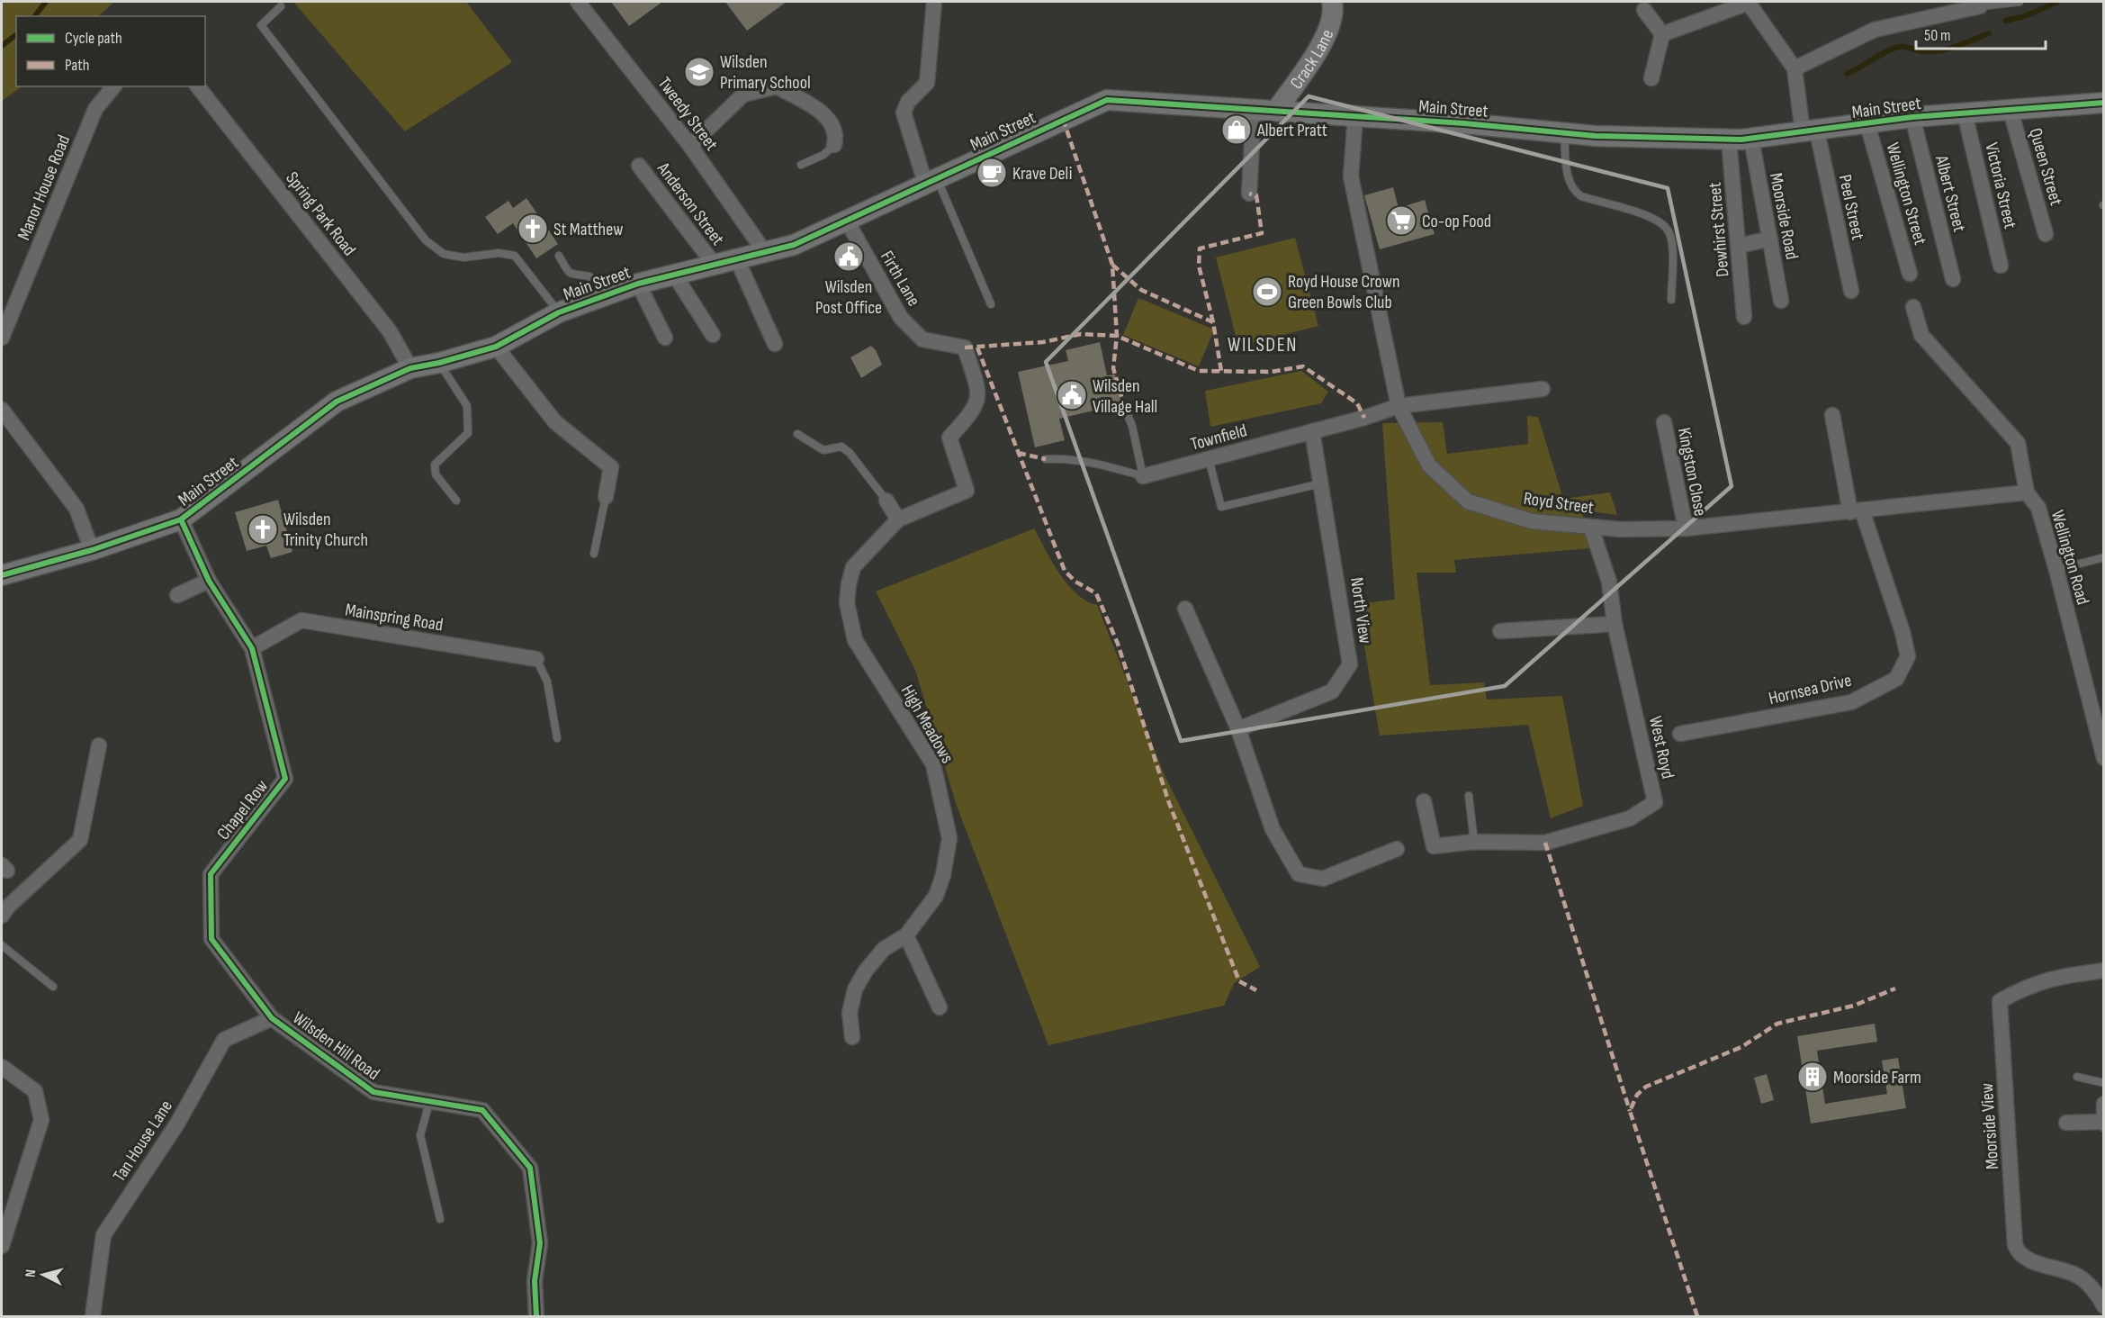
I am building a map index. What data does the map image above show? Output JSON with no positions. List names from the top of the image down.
{
  "streets": {
    "street": [
      "Crack Lane",
      "Main Street",
      "Tweedy Street",
      "Queen Street",
      "Victoria Street",
      "Manor House Road",
      "Wellington Street",
      "Albert Street",
      "Anderson Street",
      "Peel Street",
      "Spring Park Road",
      "Moorside Road",
      "Dewhirst Street",
      "Firth Lane",
      "Townfield",
      "Kingston Close",
      "Royd Street",
      "Wellington Road",
      "North View",
      "Mainspring Road",
      "Hornsea Drive",
      "High Meadows",
      "West Royd",
      "Chapel Row",
      "Wilsden Hill Road",
      "Moorside View",
      "Tan House Lane"
    ]
  },
  "crossings": [
    ["Crack Lane", "Main Street"],
    ["Main Street", "Tweedy Street"],
    ["Main Street", "Queen Street"],
    ["Main Street", "Victoria Street"],
    ["Main Street", "Wellington Street"],
    ["Main Street", "Albert Street"],
    ["Main Street", "Anderson Street"],
    ["Main Street", "Peel Street"],
    ["Main Street", "Spring Park Road"],
    ["Main Street", "Moorside Road"],
    ["Main Street", "Dewhirst Street"],
    ["Main Street", "Firth Lane"],
    ["Main Street", "Royd Street"],
    ["Main Street", "Chapel Row"],
    ["Firth Lane", "High Meadows"],
    ["Townfield", "Royd Street"],
    ["Townfield", "North View"],
    ["Kingston Close", "Royd Street"],
    ["Royd Street", "Wellington Road"],
    ["Royd Street", "Hornsea Drive"],
    ["Royd Street", "West Royd"],
    ["Mainspring Road", "Chapel Row"],
    ["Chapel Row", "Wilsden Hill Road"],
    ["Chapel Row", "Tan House Lane"],
    ["Wilsden Hill Road", "Tan House Lane"]
  ],
  "districts": ["WILSDEN"],
  "places": {
    "school or university": ["Wilsden Primary School"],
    "shop": ["Albert Pratt"],
    "cafe": ["Krave Deli"],
    "supermarket": ["Co-op Food"],
    "church": ["St Matthew", "Wilsden Trinity Church"],
    "public building": ["Wilsden Post Office", "Wilsden Village Hall"],
    "sports": ["Royd House Crown Green Bowls Club"],
    "building": ["Moorside Farm"]
  },
  "legend": ["Cycle path", "Path"],
  "scale_bar": "50 m",
  "north": "left"
}
